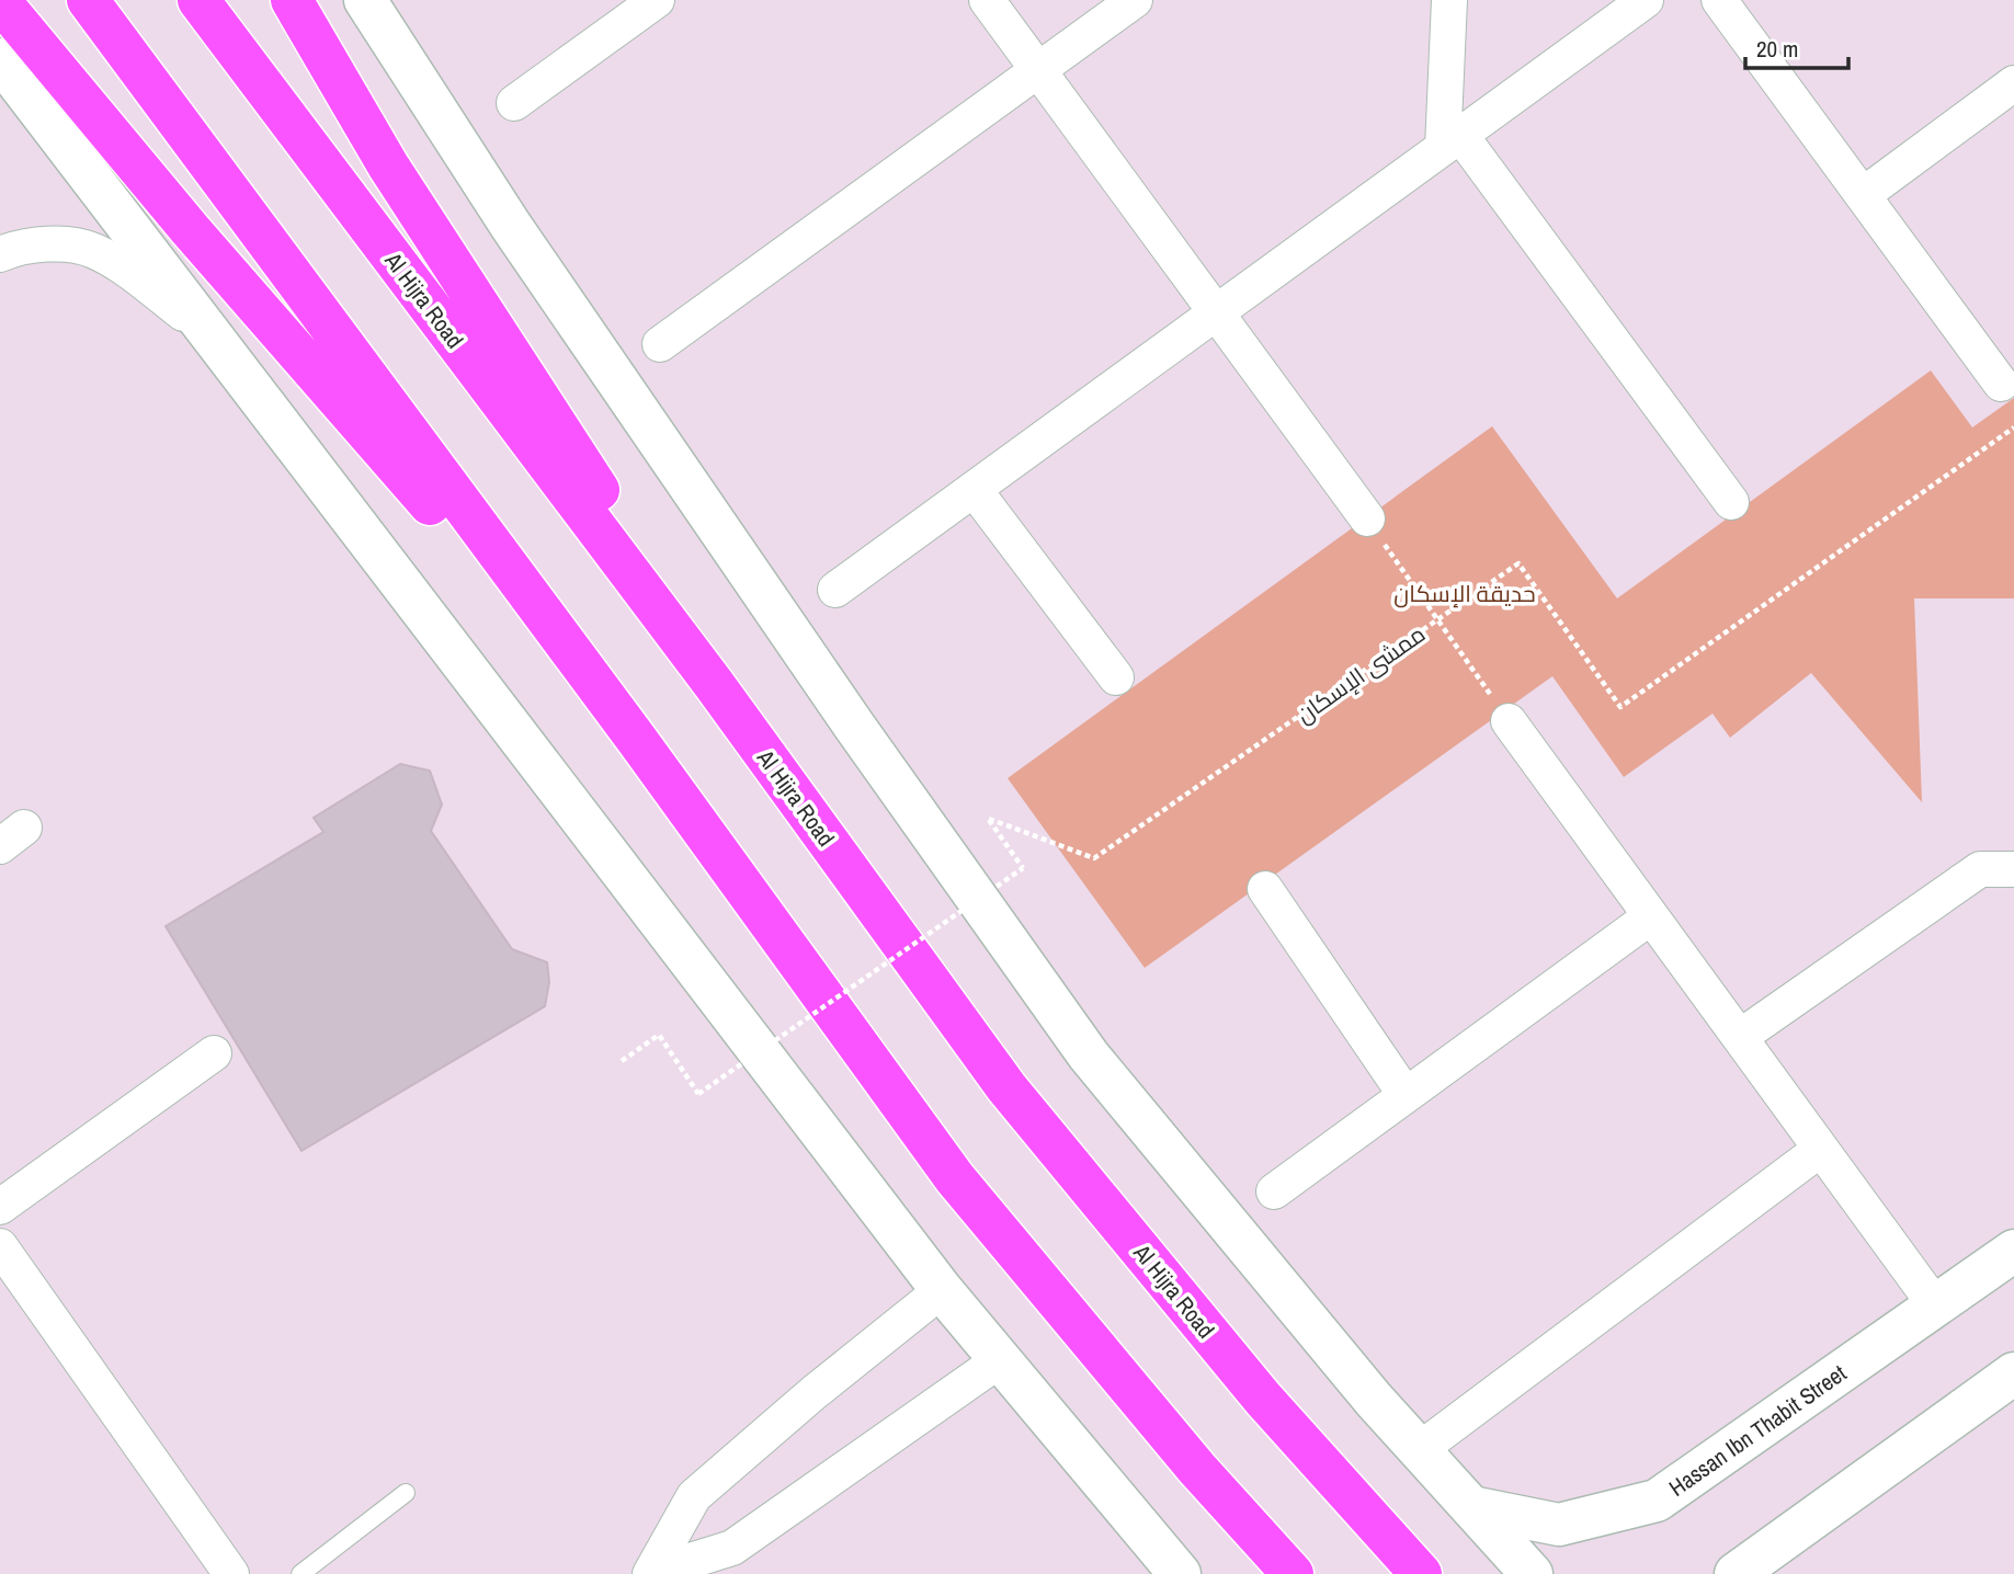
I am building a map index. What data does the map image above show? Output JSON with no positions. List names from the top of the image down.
{
  "streets": {
    "highway": ["Al Hijra Road"],
    "main road": ["Hassan Ibn Thabit Street"],
    "path": ["ممشى الإسكان"]
  },
  "parks": ["حديقة الإسكان"],
  "scale_bar": "20 m"
}
